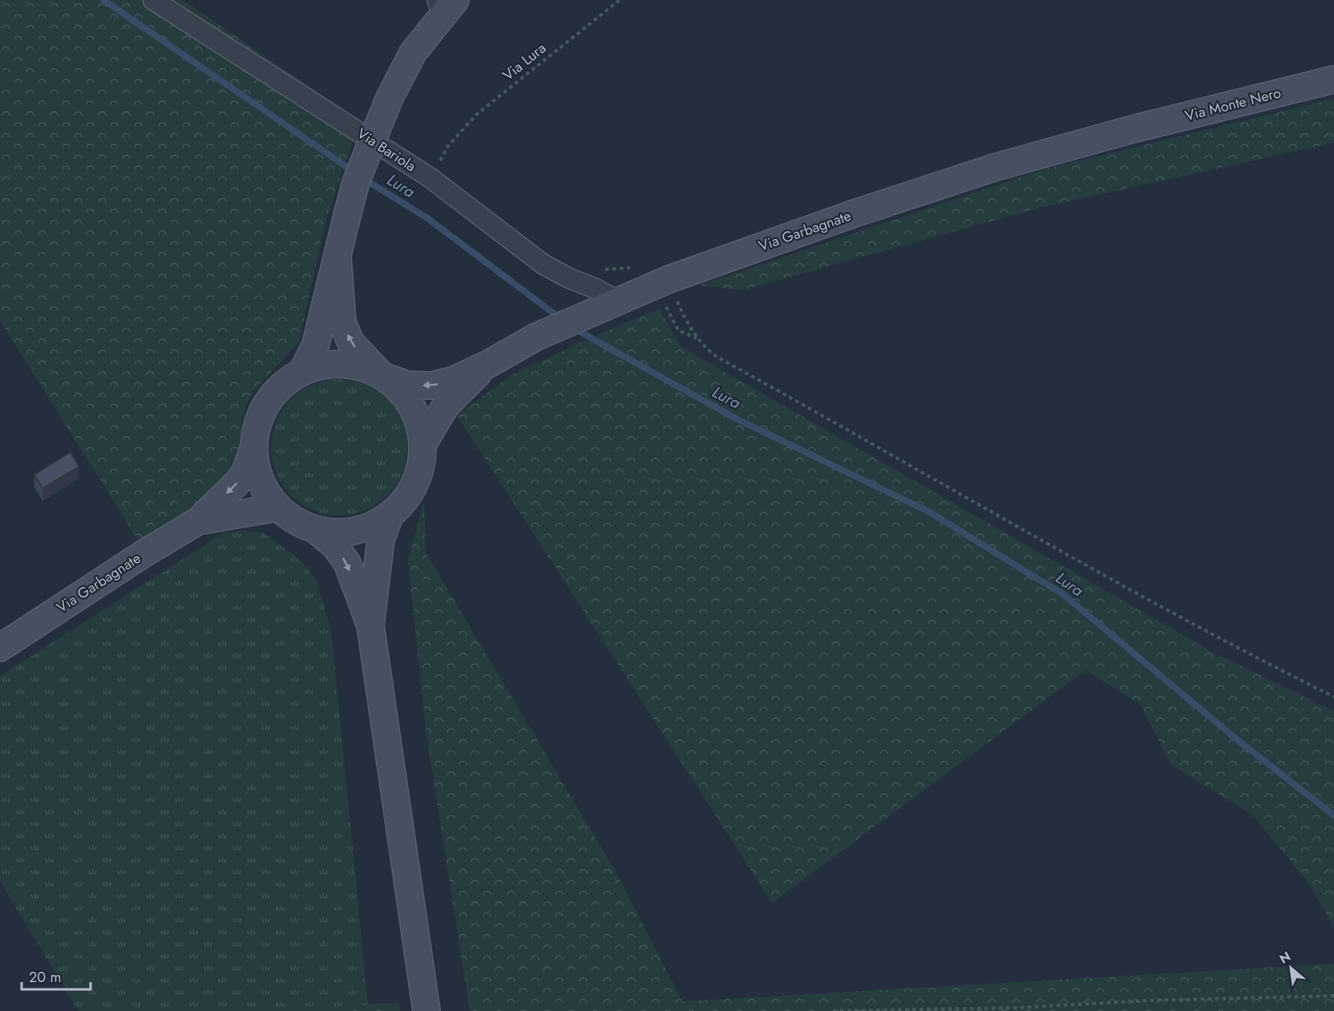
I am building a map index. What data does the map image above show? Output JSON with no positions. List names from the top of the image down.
{
  "streets": {
    "main road": ["Via Monte Nero", "Via Garbagnate"],
    "street": ["Via Bariola"],
    "path": ["Via Lura"]
  },
  "crossings": [
    ["Via Monte Nero", "Via Garbagnate"],
    ["Via Bariola", "Via Garbagnate"]
  ],
  "water": ["Lura"],
  "scale_bar": "20 m",
  "north": "top left"
}
